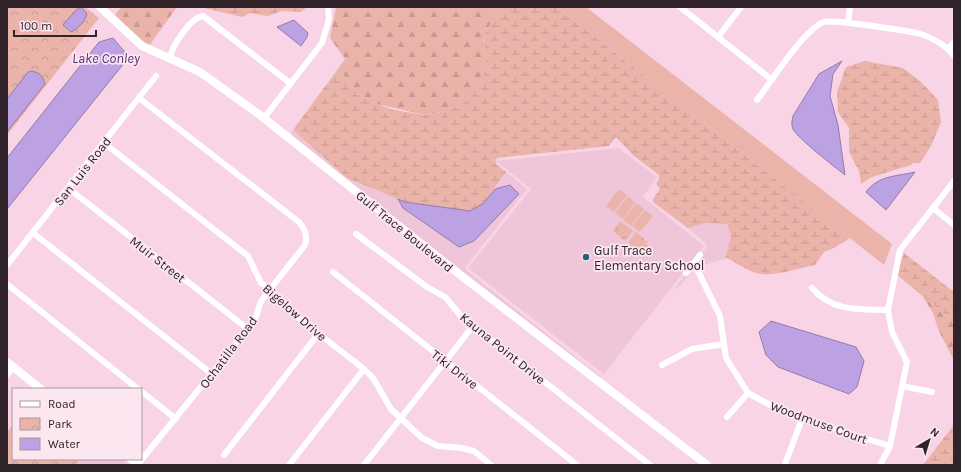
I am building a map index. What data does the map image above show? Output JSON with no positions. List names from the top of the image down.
{
  "streets": {
    "street": [
      "San Luis Road",
      "Gulf Trace Boulevard",
      "Muir Street",
      "Bigelow Drive",
      "Kauna Point Drive",
      "Ochatilla Road",
      "Tiki Drive",
      "Woodmuse Court"
    ]
  },
  "crossings": [
    ["San Luis Road", "Muir Street"],
    ["San Luis Road", "Bigelow Drive"],
    ["San Luis Road", "Ochatilla Road"],
    ["Muir Street", "Ochatilla Road"],
    ["Bigelow Drive", "Ochatilla Road"]
  ],
  "water": ["Lake Conley"],
  "places": ["Gulf Trace Elementary School"],
  "legend": ["Road", "Park", "Water"],
  "scale_bar": "100 m",
  "north": "top right"
}
